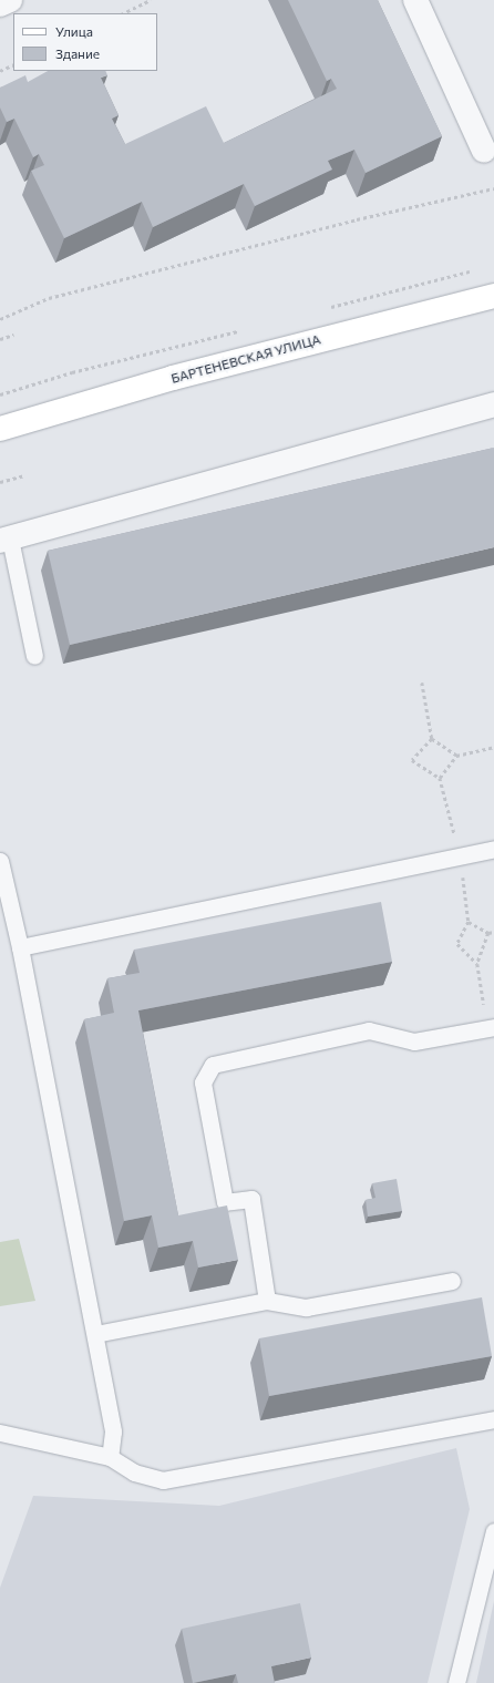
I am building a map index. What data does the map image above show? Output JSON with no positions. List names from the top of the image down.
{
  "streets": {
    "main road": ["БАРТЕНЕВСКАЯ УЛИЦА"]
  },
  "legend": ["Улица", "Здание"]
}
